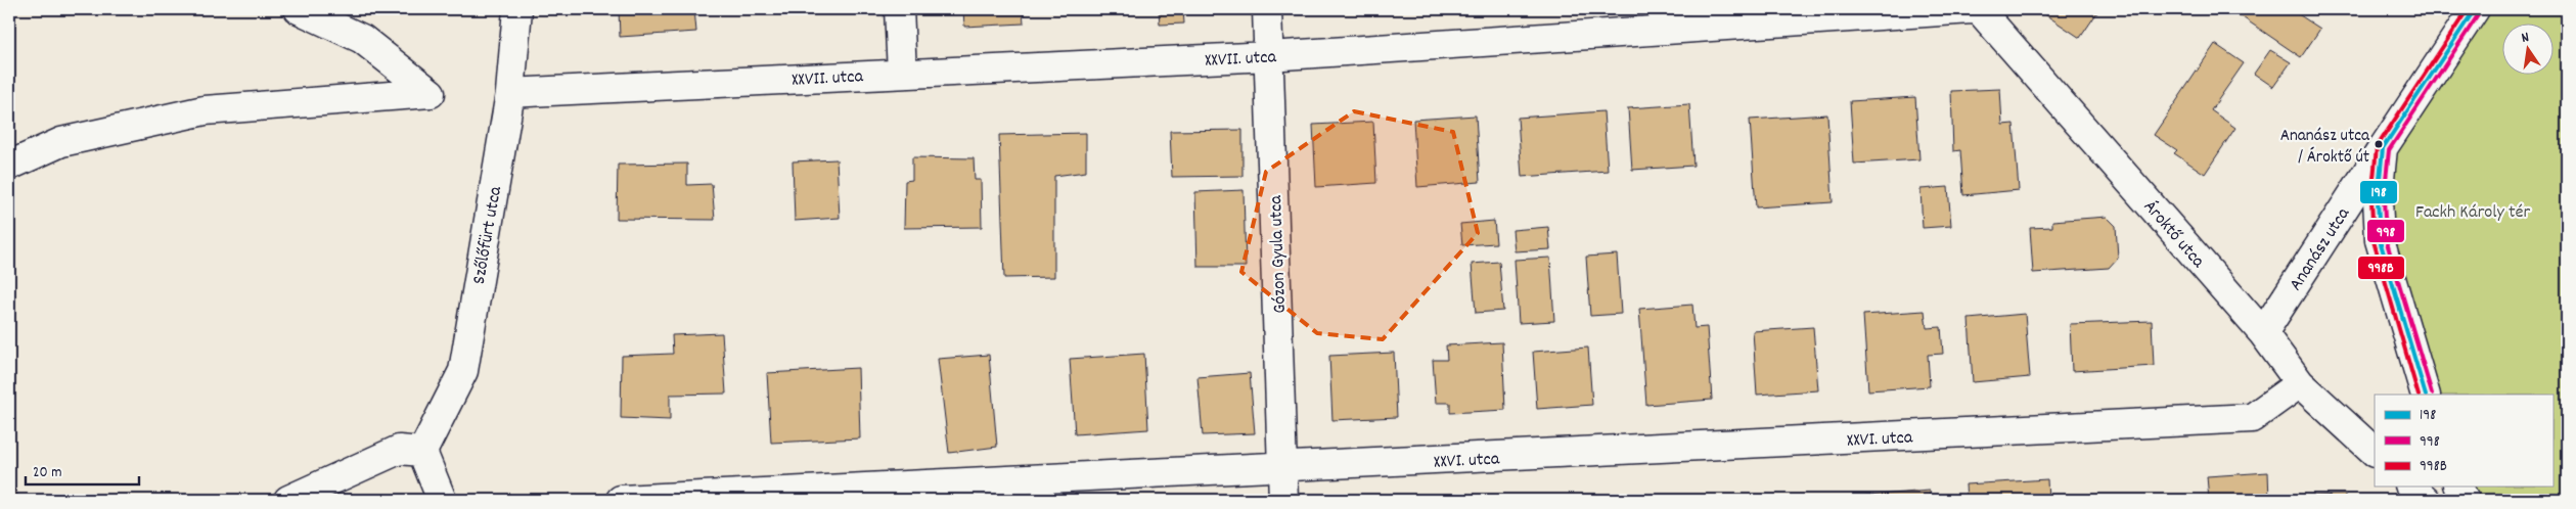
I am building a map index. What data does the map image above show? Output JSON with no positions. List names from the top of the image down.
{
  "streets": {
    "street": [
      "XXVII. utca",
      "Ároktő utca",
      "Szőlőfürt utca",
      "Ananász utca",
      "Gózon Gyula utca",
      "XXVI. utca"
    ]
  },
  "crossings": [
    ["XXVII. utca", "Szőlőfürt utca"],
    ["XXVII. utca", "Gózon Gyula utca"],
    ["Ároktő utca", "Ananász utca"],
    ["Ároktő utca", "XXVI. utca"],
    ["Gózon Gyula utca", "XXVI. utca"]
  ],
  "parks": ["Fackh Károly tér"],
  "places": ["Ananász utca / Ároktő út"],
  "lines": ["transit line 198", "transit line 998B", "transit line 998"],
  "legend": ["198", "998", "998B"],
  "scale_bar": "20 m",
  "north": "top"
}
